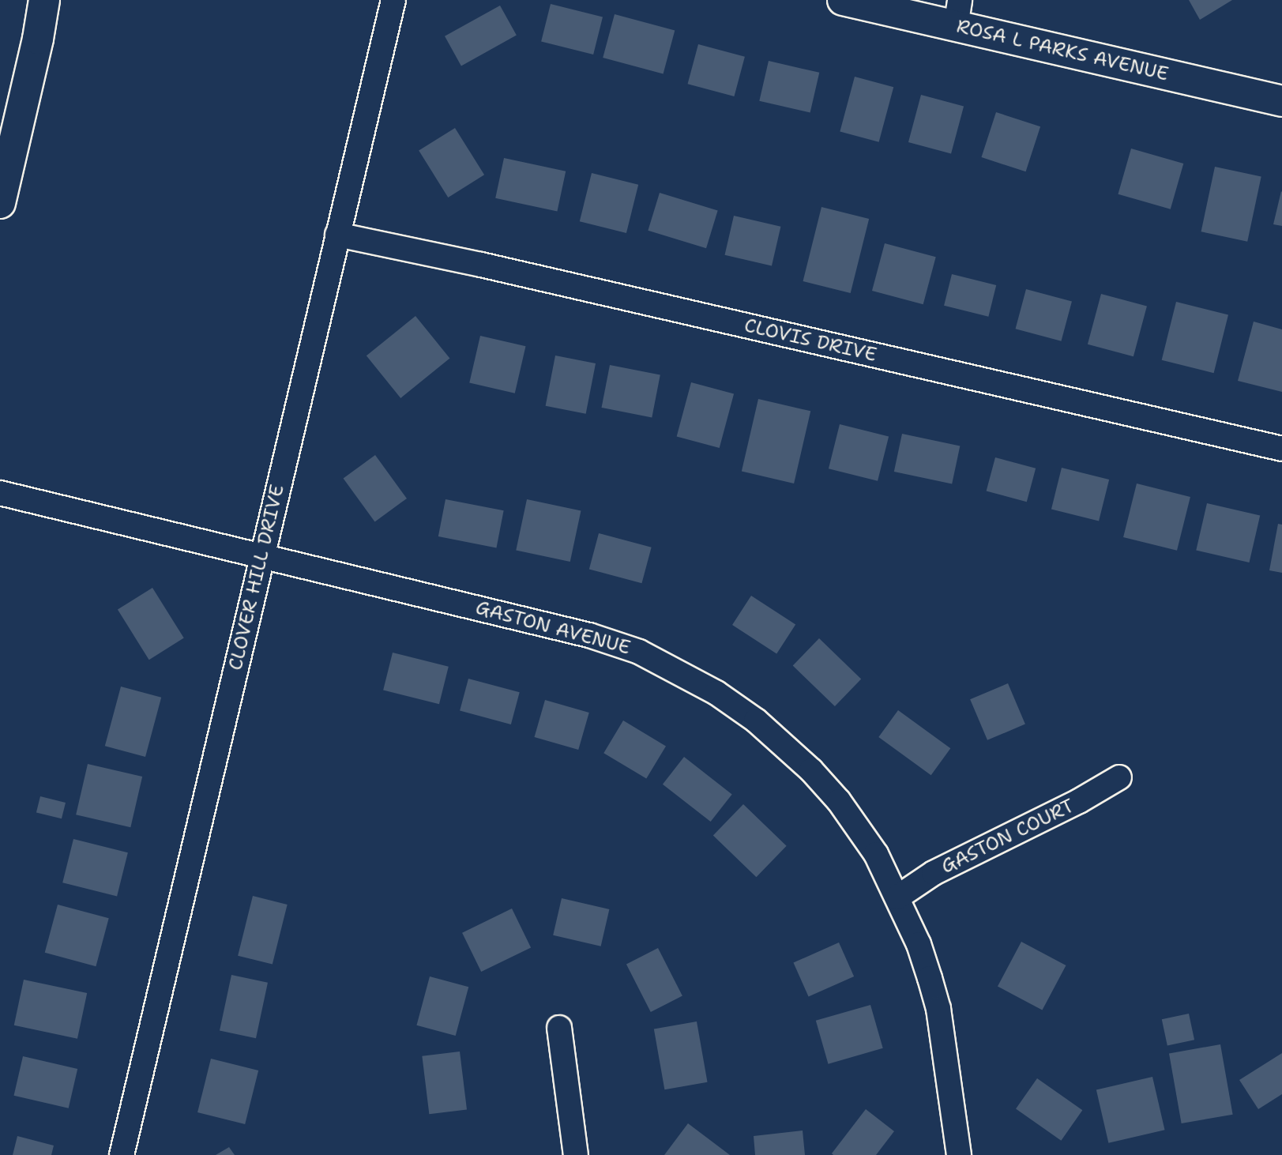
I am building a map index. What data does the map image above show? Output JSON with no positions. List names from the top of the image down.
{
  "streets": {
    "street": [
      "ROSA L PARKS AVENUE",
      "CLOVIS DRIVE",
      "CLOVER HILL DRIVE",
      "GASTON AVENUE",
      "GASTON COURT"
    ]
  },
  "crossings": [
    ["CLOVIS DRIVE", "CLOVER HILL DRIVE"],
    ["CLOVER HILL DRIVE", "GASTON AVENUE"],
    ["GASTON AVENUE", "GASTON COURT"]
  ]
}
